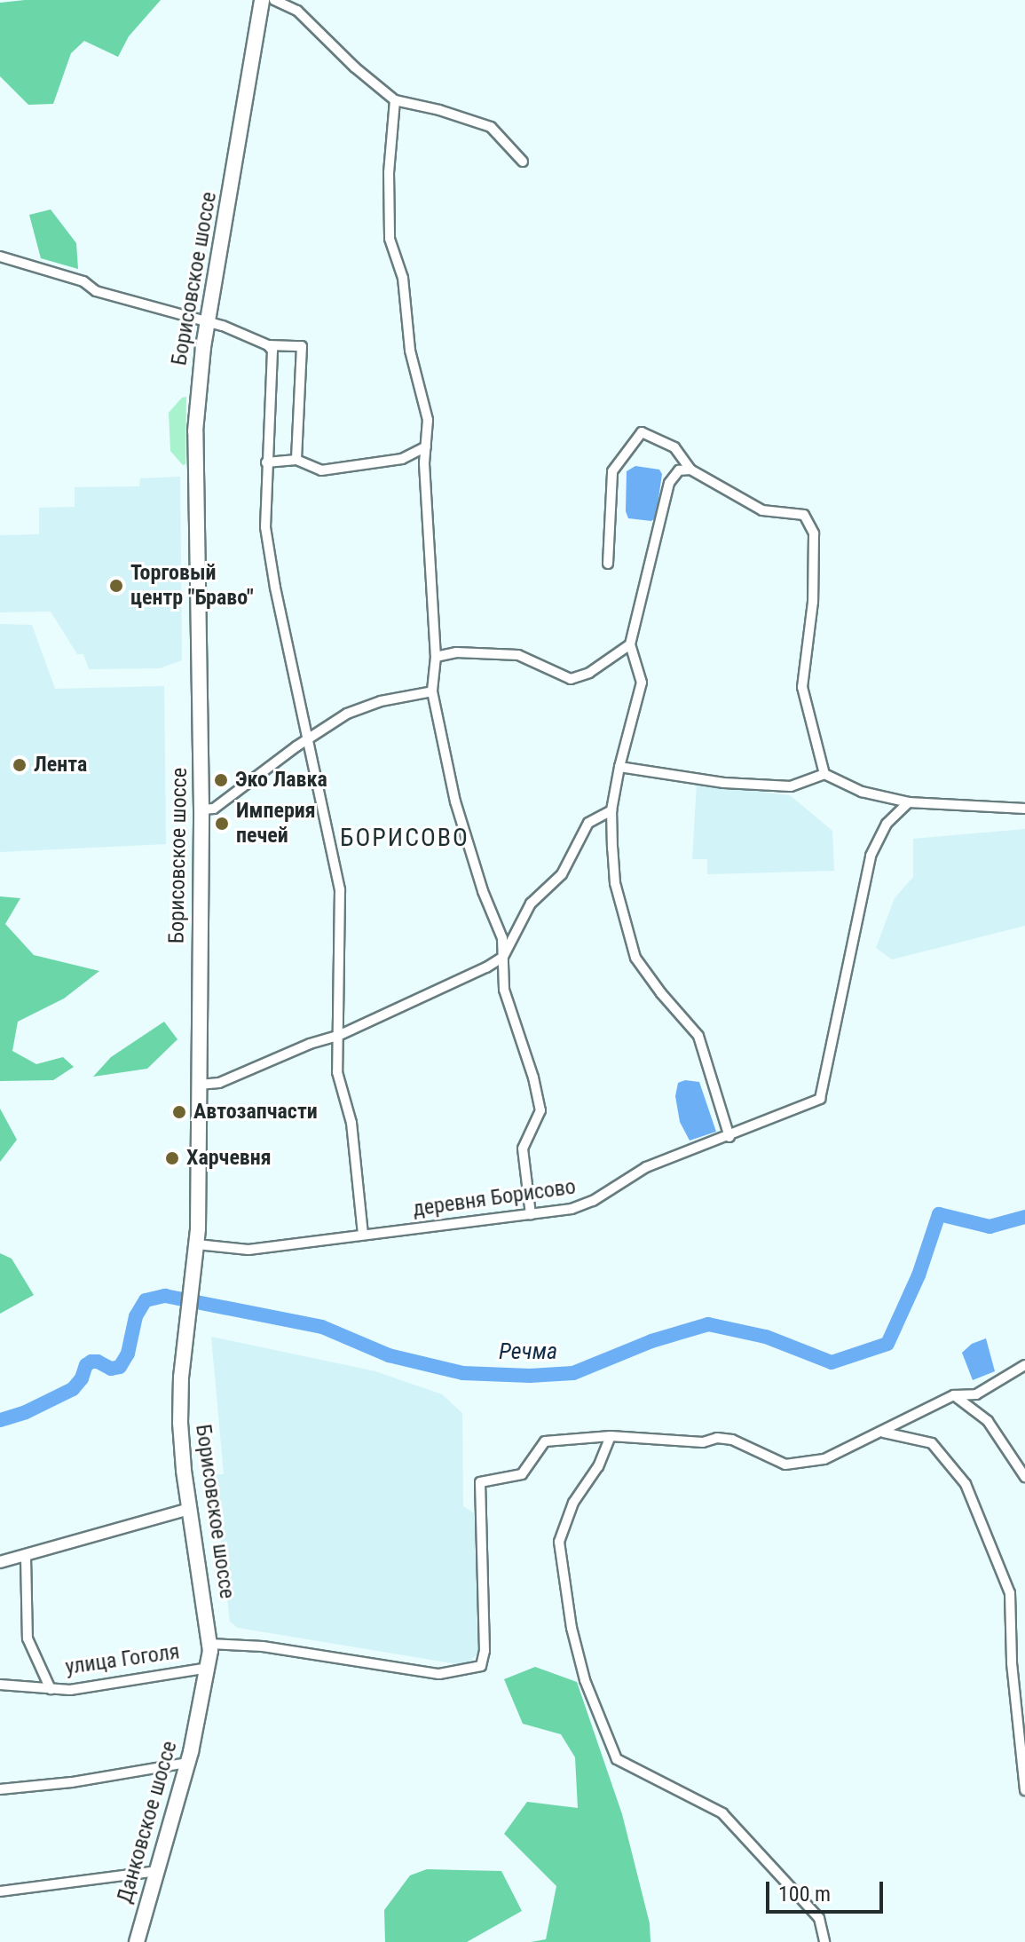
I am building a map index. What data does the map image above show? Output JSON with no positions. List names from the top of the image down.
{
  "streets": {
    "main road": ["Борисовское шоссе", "Данковское шоссе"],
    "street": ["деревня Борисово", "улица Гоголя"]
  },
  "crossings": [
    ["Борисовское шоссе", "деревня Борисово"],
    ["Борисовское шоссе", "улица Гоголя"],
    ["Борисовское шоссе", "Данковское шоссе"]
  ],
  "districts": ["БОРИСОВО"],
  "water": ["Речма"],
  "places": [
    "Торговый центр \"Браво\"",
    "Лента",
    "Эко Лавка",
    "Империя печей",
    "Автозапчасти",
    "Харчевня"
  ],
  "scale_bar": "100 m"
}
